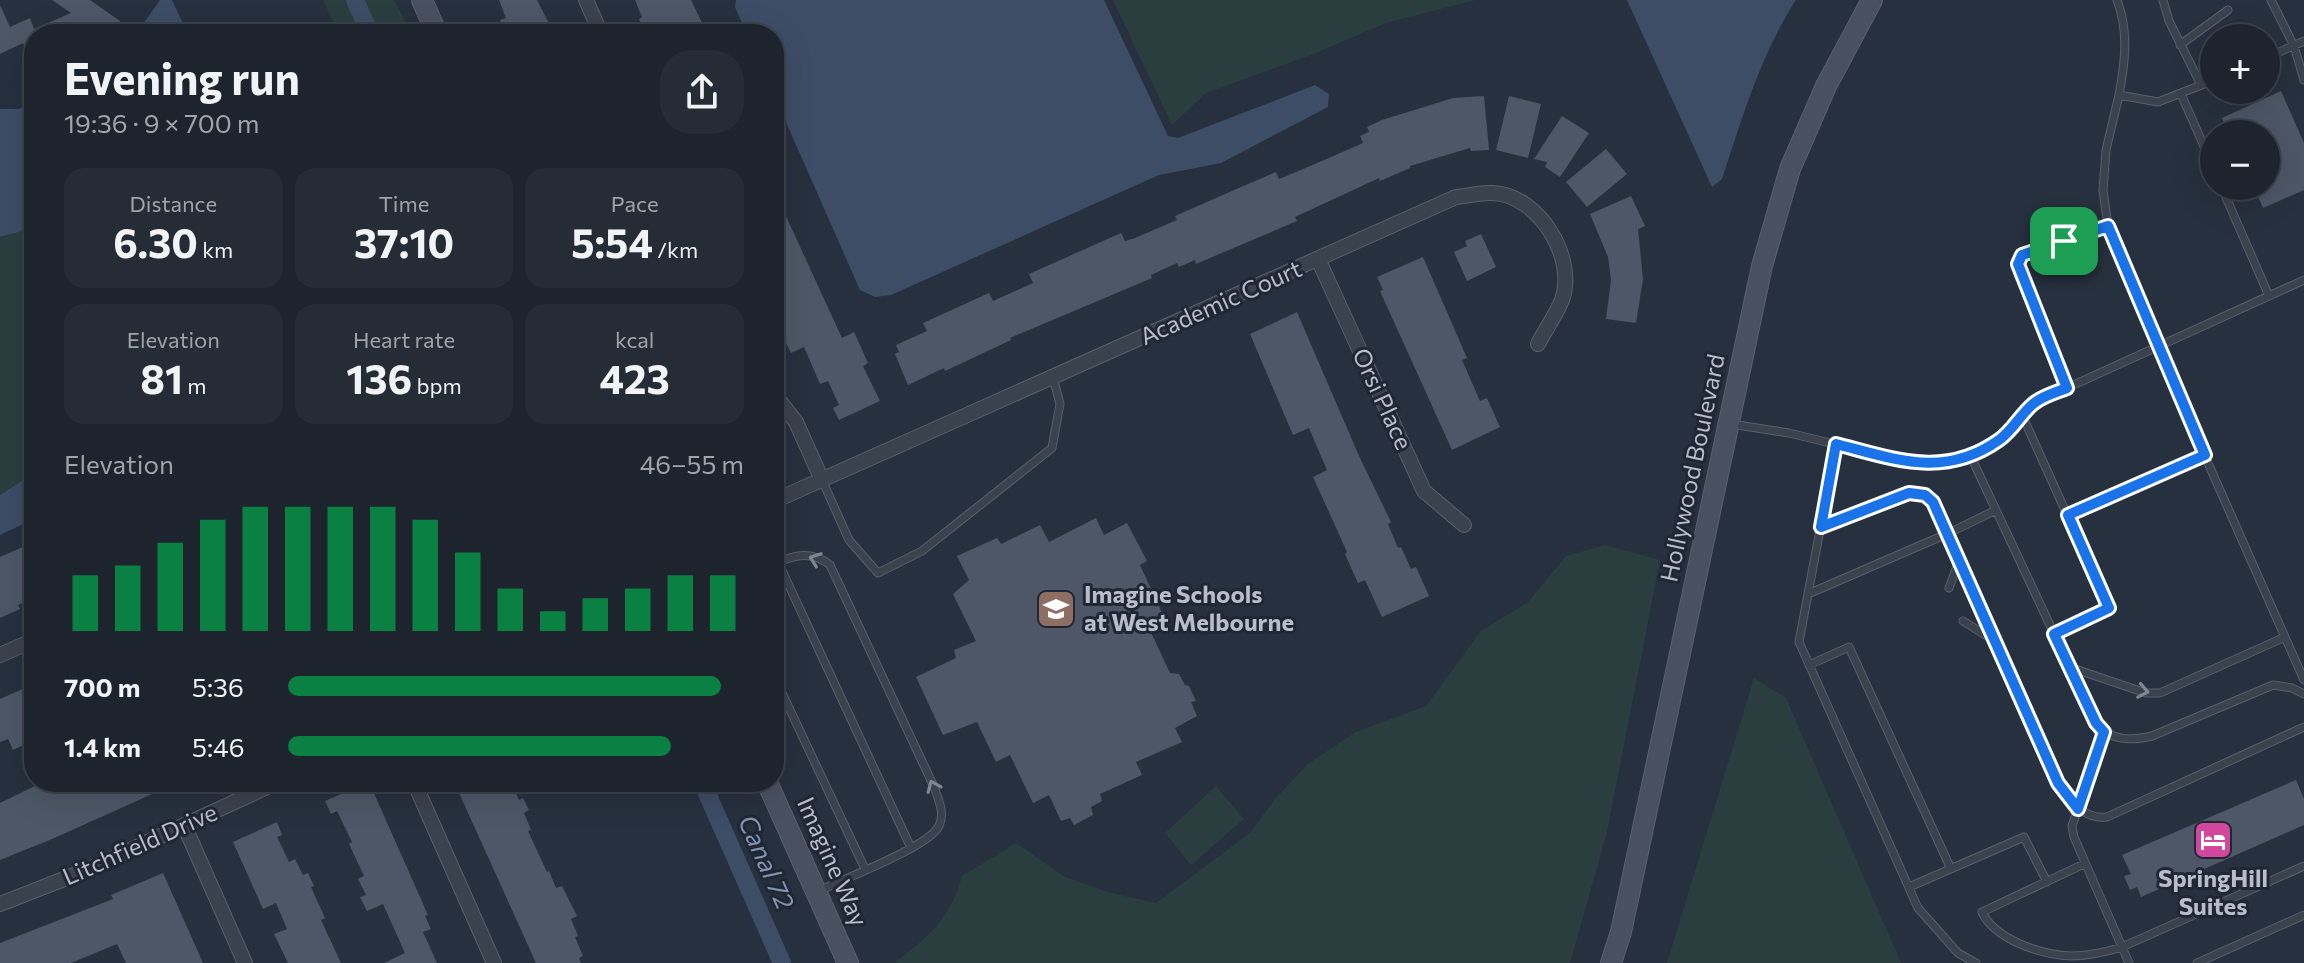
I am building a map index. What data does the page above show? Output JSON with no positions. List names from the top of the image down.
{
  "streets": {
    "street": [
      "Academic Court",
      "Orsi Place",
      "Hollywood Boulevard",
      "Litchfield Drive",
      "Imagine Way"
    ]
  },
  "crossings": [
    ["Academic Court", "Orsi Place"]
  ],
  "water": ["Canal 72"],
  "places": {
    "school or university": ["Imagine Schools at West Melbourne"],
    "hotel": ["SpringHill Suites"]
  },
  "page": {
    "map_buttons": ["+", "−"],
    "heading": ["Evening run", "19:36 · 9 × 700 m"],
    "stats": [
      ["Distance", "6.30 km"],
      ["Time", "37:10"],
      ["Pace", "5:54 /km"],
      ["Elevation", "81 m"],
      ["Heart rate", "136 bpm"],
      ["kcal", "423"]
    ],
    "chart": ["Elevation", "46–55 m"],
    "list": [
      {
        "name": "700 m",
        "note": "5:36"
      },
      {
        "name": "1.4 km",
        "note": "5:46"
      }
    ]
  }
}
